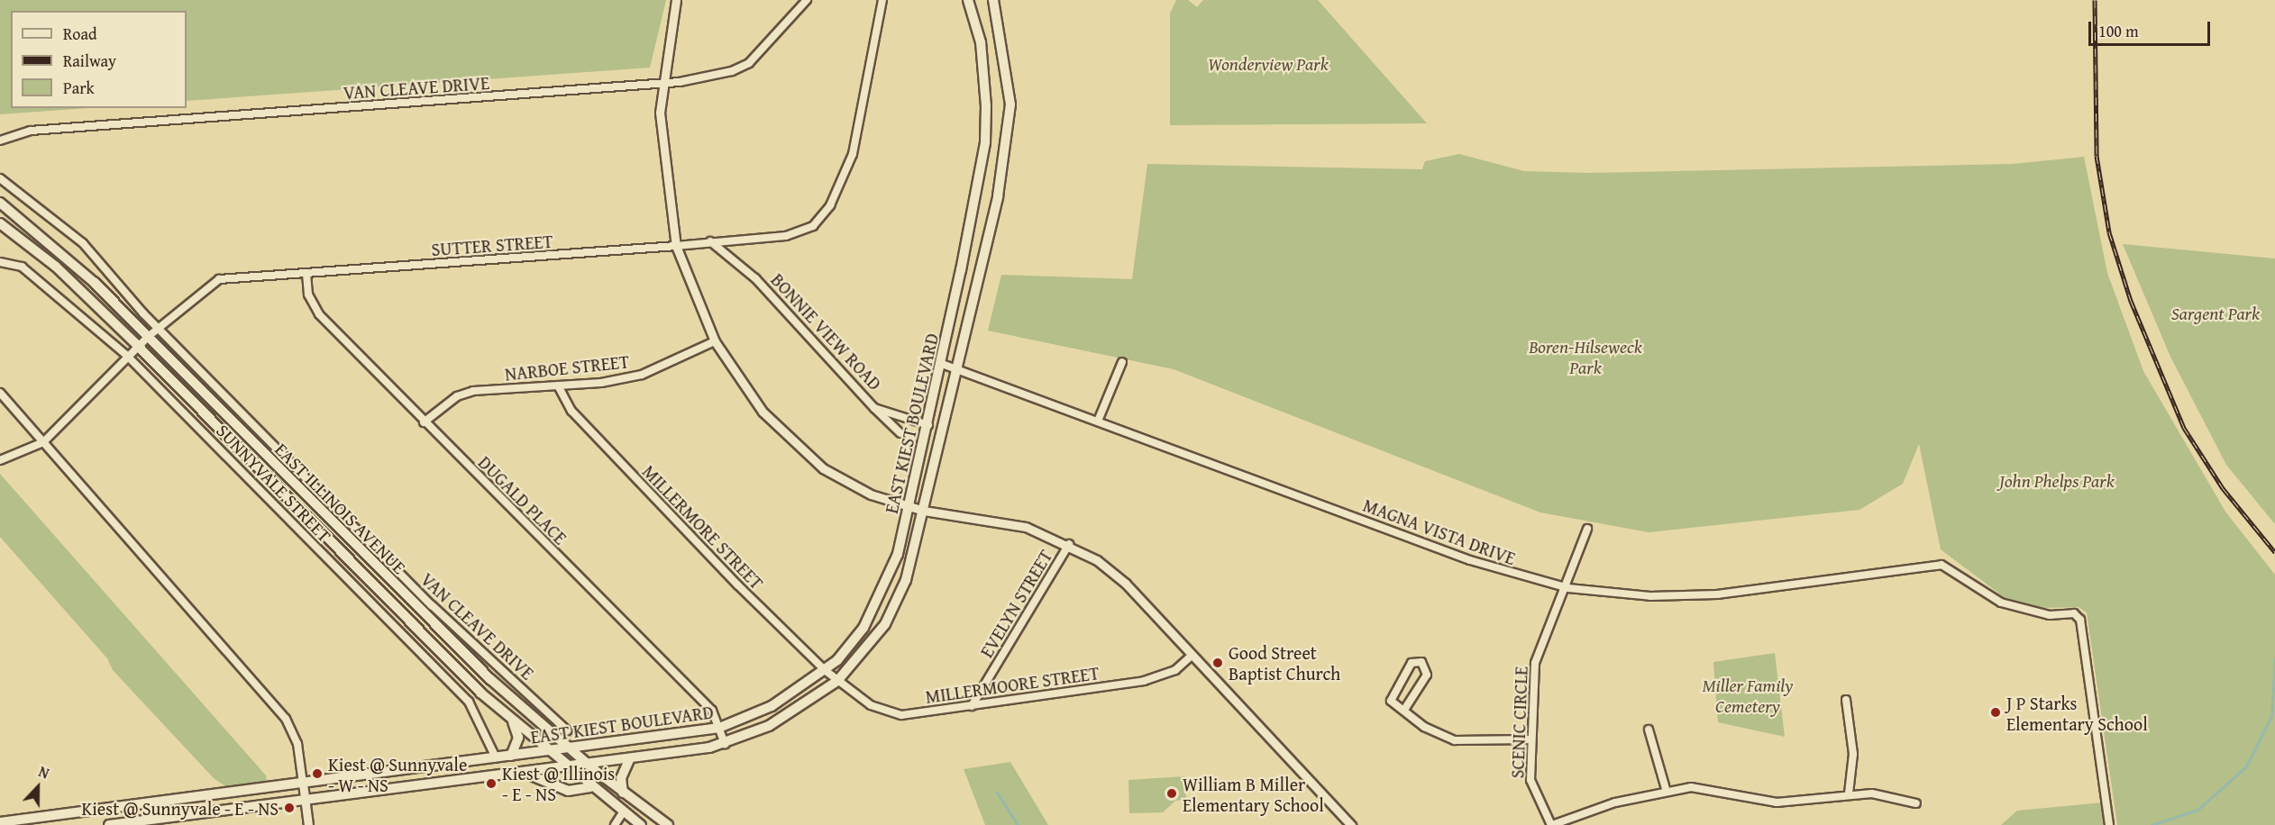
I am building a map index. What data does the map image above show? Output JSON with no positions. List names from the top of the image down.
{
  "streets": {
    "main road": ["EAST KIEST BOULEVARD", "EAST ILLINOIS AVENUE"],
    "street": [
      "VAN CLEAVE DRIVE",
      "SUTTER STREET",
      "BONNIE VIEW ROAD",
      "NARBOE STREET",
      "SUNNYVALE STREET",
      "DUGALD PLACE",
      "MILLERMORE STREET",
      "MAGNA VISTA DRIVE",
      "EVELYN STREET",
      "MILLERMOORE STREET",
      "SCENIC CIRCLE"
    ]
  },
  "crossings": [
    ["VAN CLEAVE DRIVE", "SUTTER STREET"],
    ["SUTTER STREET", "BONNIE VIEW ROAD"],
    ["SUTTER STREET", "SUNNYVALE STREET"],
    ["SUTTER STREET", "DUGALD PLACE"],
    ["SUTTER STREET", "EAST ILLINOIS AVENUE"],
    ["BONNIE VIEW ROAD", "EAST KIEST BOULEVARD"],
    ["NARBOE STREET", "DUGALD PLACE"],
    ["NARBOE STREET", "MILLERMORE STREET"],
    ["EAST KIEST BOULEVARD", "SUNNYVALE STREET"],
    ["EAST KIEST BOULEVARD", "DUGALD PLACE"],
    ["EAST KIEST BOULEVARD", "EAST ILLINOIS AVENUE"],
    ["EAST KIEST BOULEVARD", "MILLERMORE STREET"],
    ["EAST KIEST BOULEVARD", "MAGNA VISTA DRIVE"],
    ["EAST KIEST BOULEVARD", "MILLERMOORE STREET"],
    ["MILLERMORE STREET", "MILLERMOORE STREET"],
    ["MAGNA VISTA DRIVE", "SCENIC CIRCLE"],
    ["EVELYN STREET", "MILLERMOORE STREET"]
  ],
  "parks": [
    "Wonderview Park",
    "Sargent Park",
    "Boren-Hilseweck Park",
    "John Phelps Park",
    "Miller Family Cemetery"
  ],
  "places": [
    "Good Street Baptist Church",
    "J P Starks Elementary School",
    "Kiest @ Sunnyvale - W - NS",
    "Kiest @ Illinois - E - NS",
    "William B Miller Elementary School",
    "Kiest @ Sunnyvale - E - NS"
  ],
  "legend": ["Road", "Railway", "Park"],
  "scale_bar": "100 m",
  "north": "top"
}
